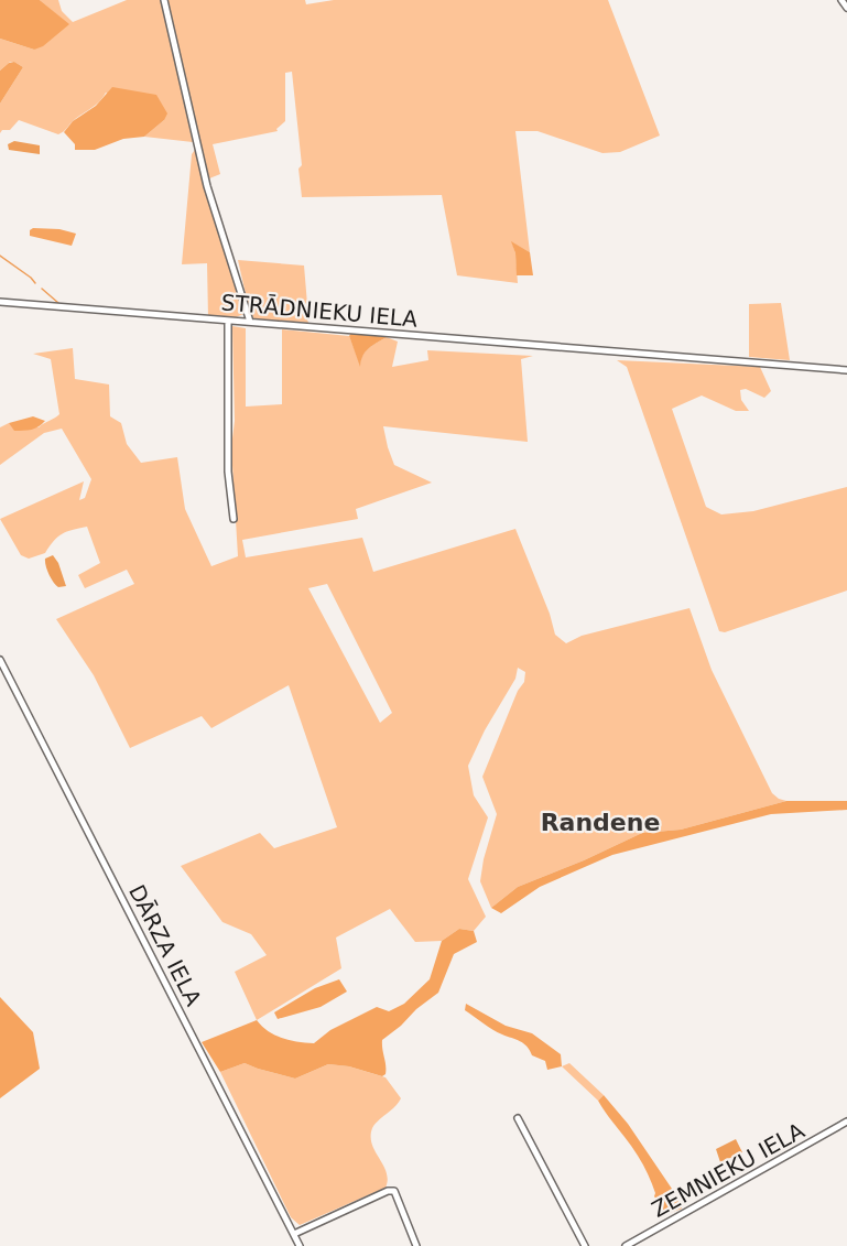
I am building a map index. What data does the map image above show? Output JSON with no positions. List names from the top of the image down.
{
  "streets": {
    "street": ["STRĀDNIEKU IELA", "DĀRZA IELA", "ZEMNIEKU IELA"]
  },
  "districts": ["Randene"]
}
